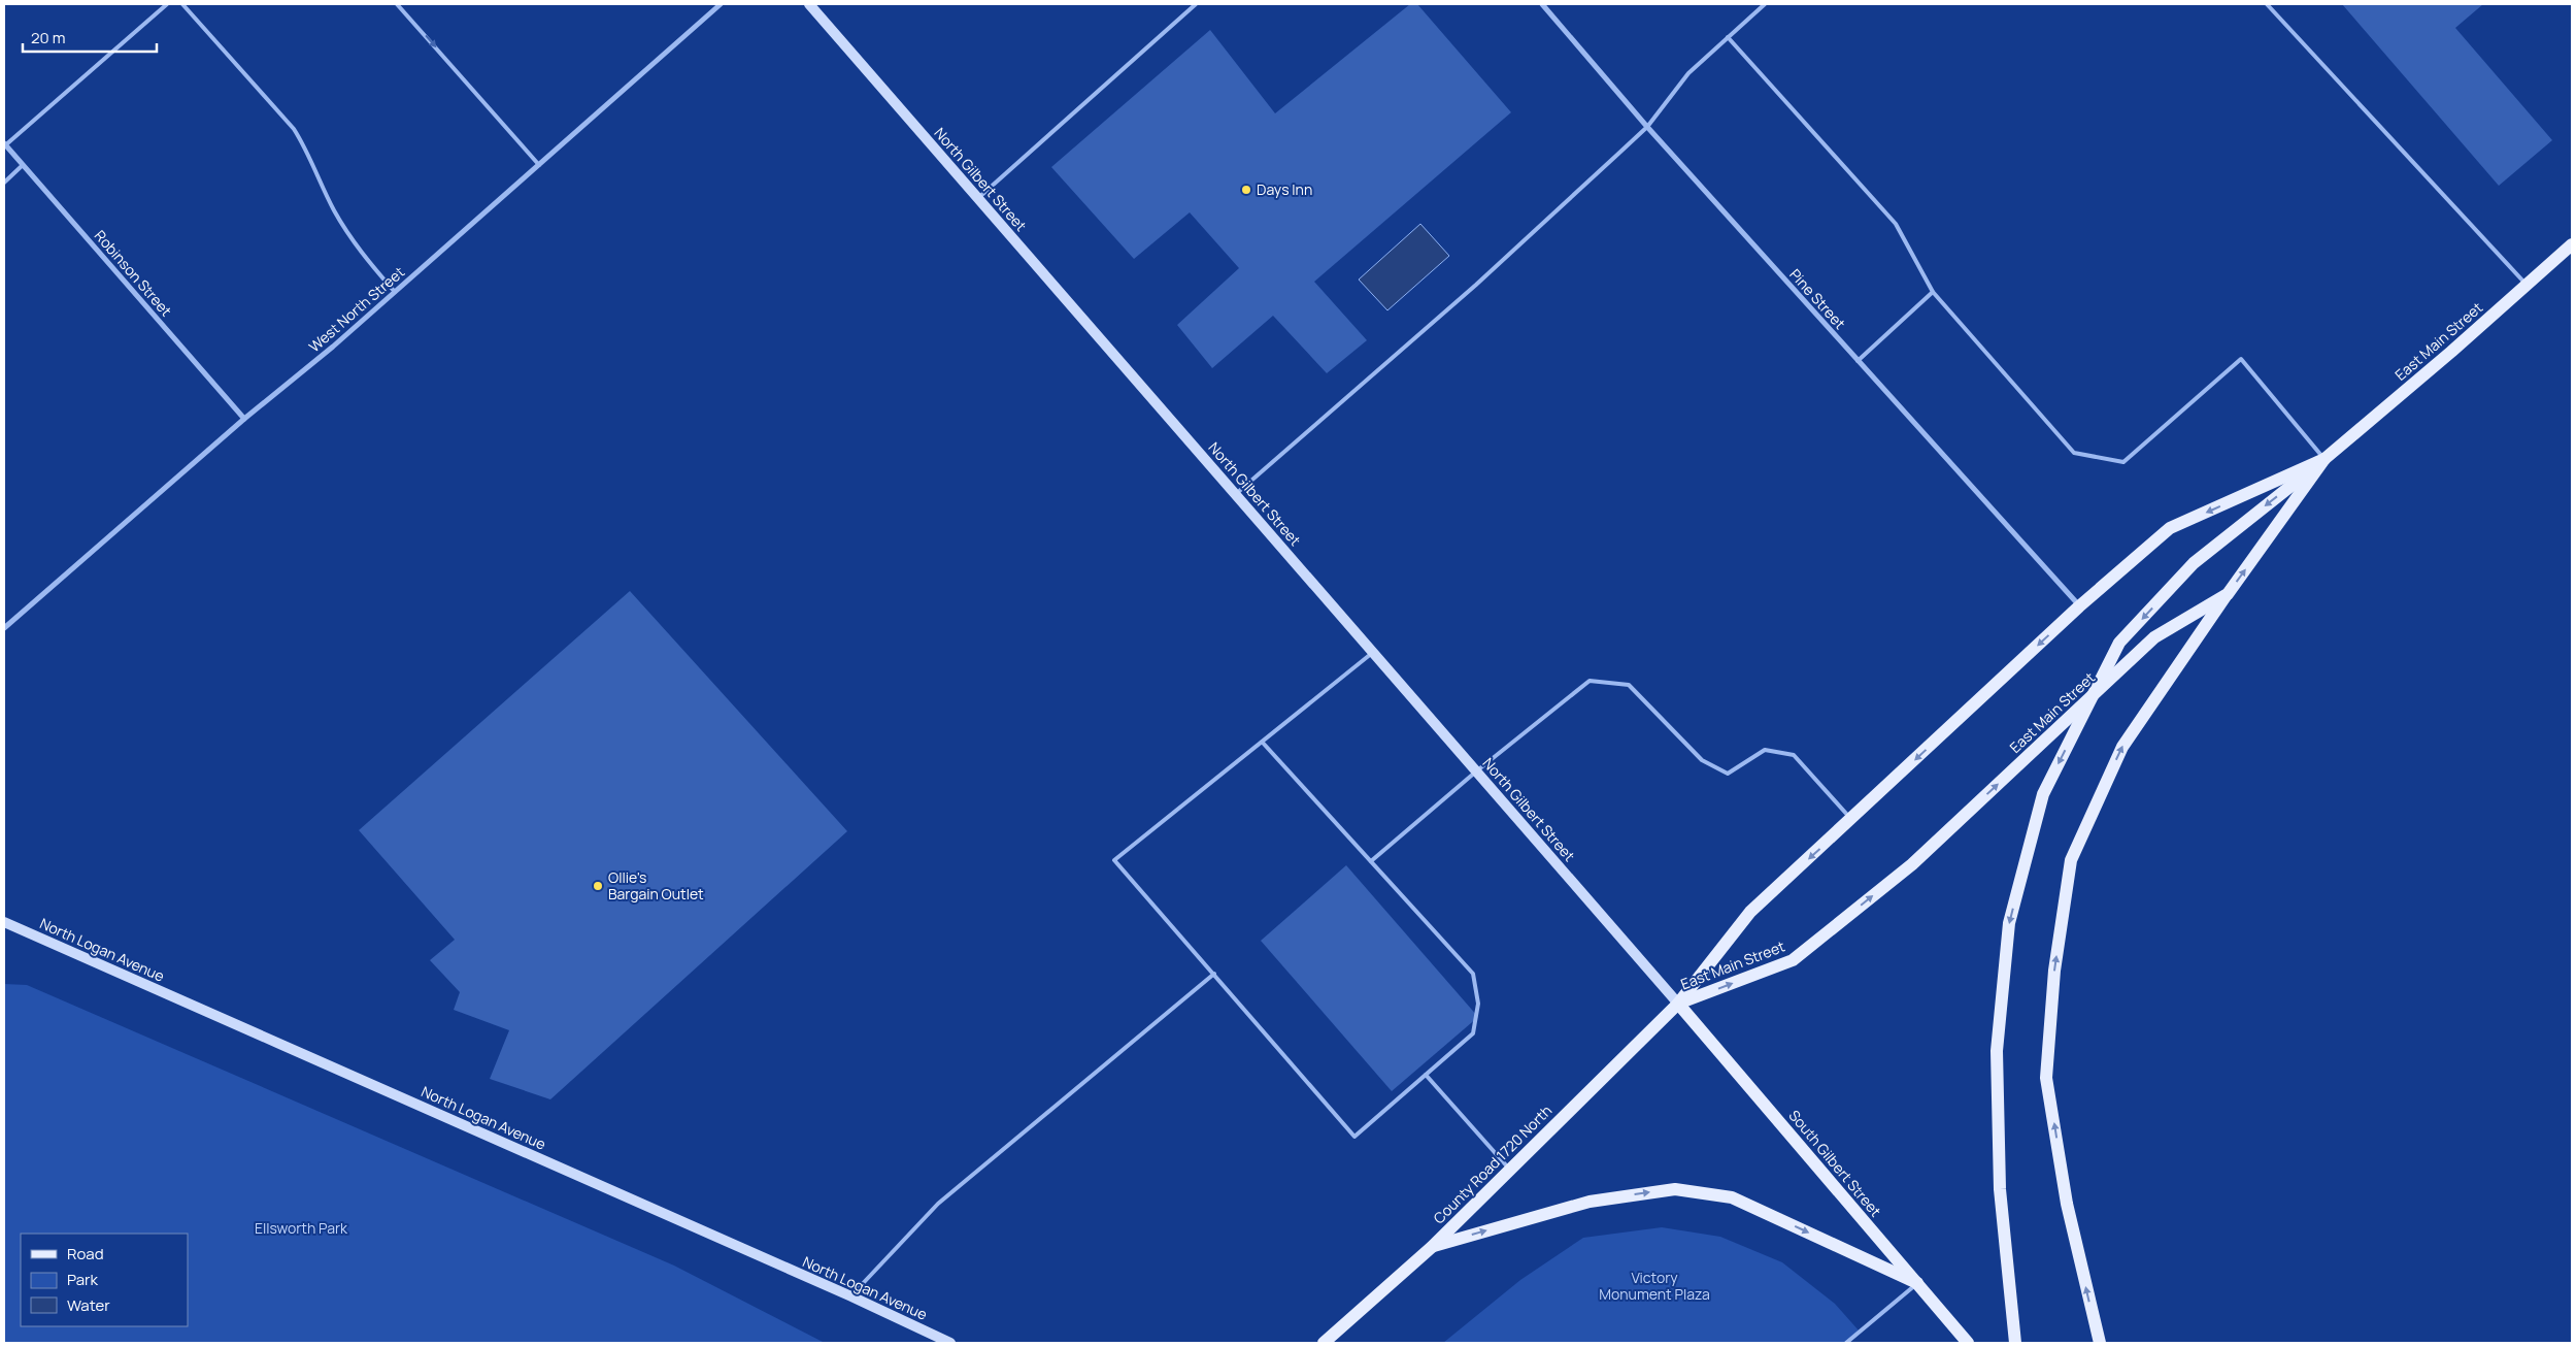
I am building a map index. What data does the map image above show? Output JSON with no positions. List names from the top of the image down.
{
  "streets": {
    "main road": [
      "North Gilbert Street",
      "East Main Street",
      "North Logan Avenue",
      "South Gilbert Street",
      "County Road 1720 North"
    ],
    "street": ["Robinson Street", "Pine Street", "West North Street"]
  },
  "crossings": [
    ["North Gilbert Street", "East Main Street"],
    ["North Gilbert Street", "South Gilbert Street"],
    ["North Gilbert Street", "County Road 1720 North"],
    ["Robinson Street", "West North Street"],
    ["Pine Street", "East Main Street"],
    ["East Main Street", "South Gilbert Street"],
    ["East Main Street", "County Road 1720 North"],
    ["South Gilbert Street", "County Road 1720 North"]
  ],
  "parks": ["Ellsworth Park", "Victory Monument Plaza"],
  "places": ["Days Inn", "Ollie's Bargain Outlet"],
  "legend": ["Road", "Park", "Water"],
  "scale_bar": "20 m"
}
